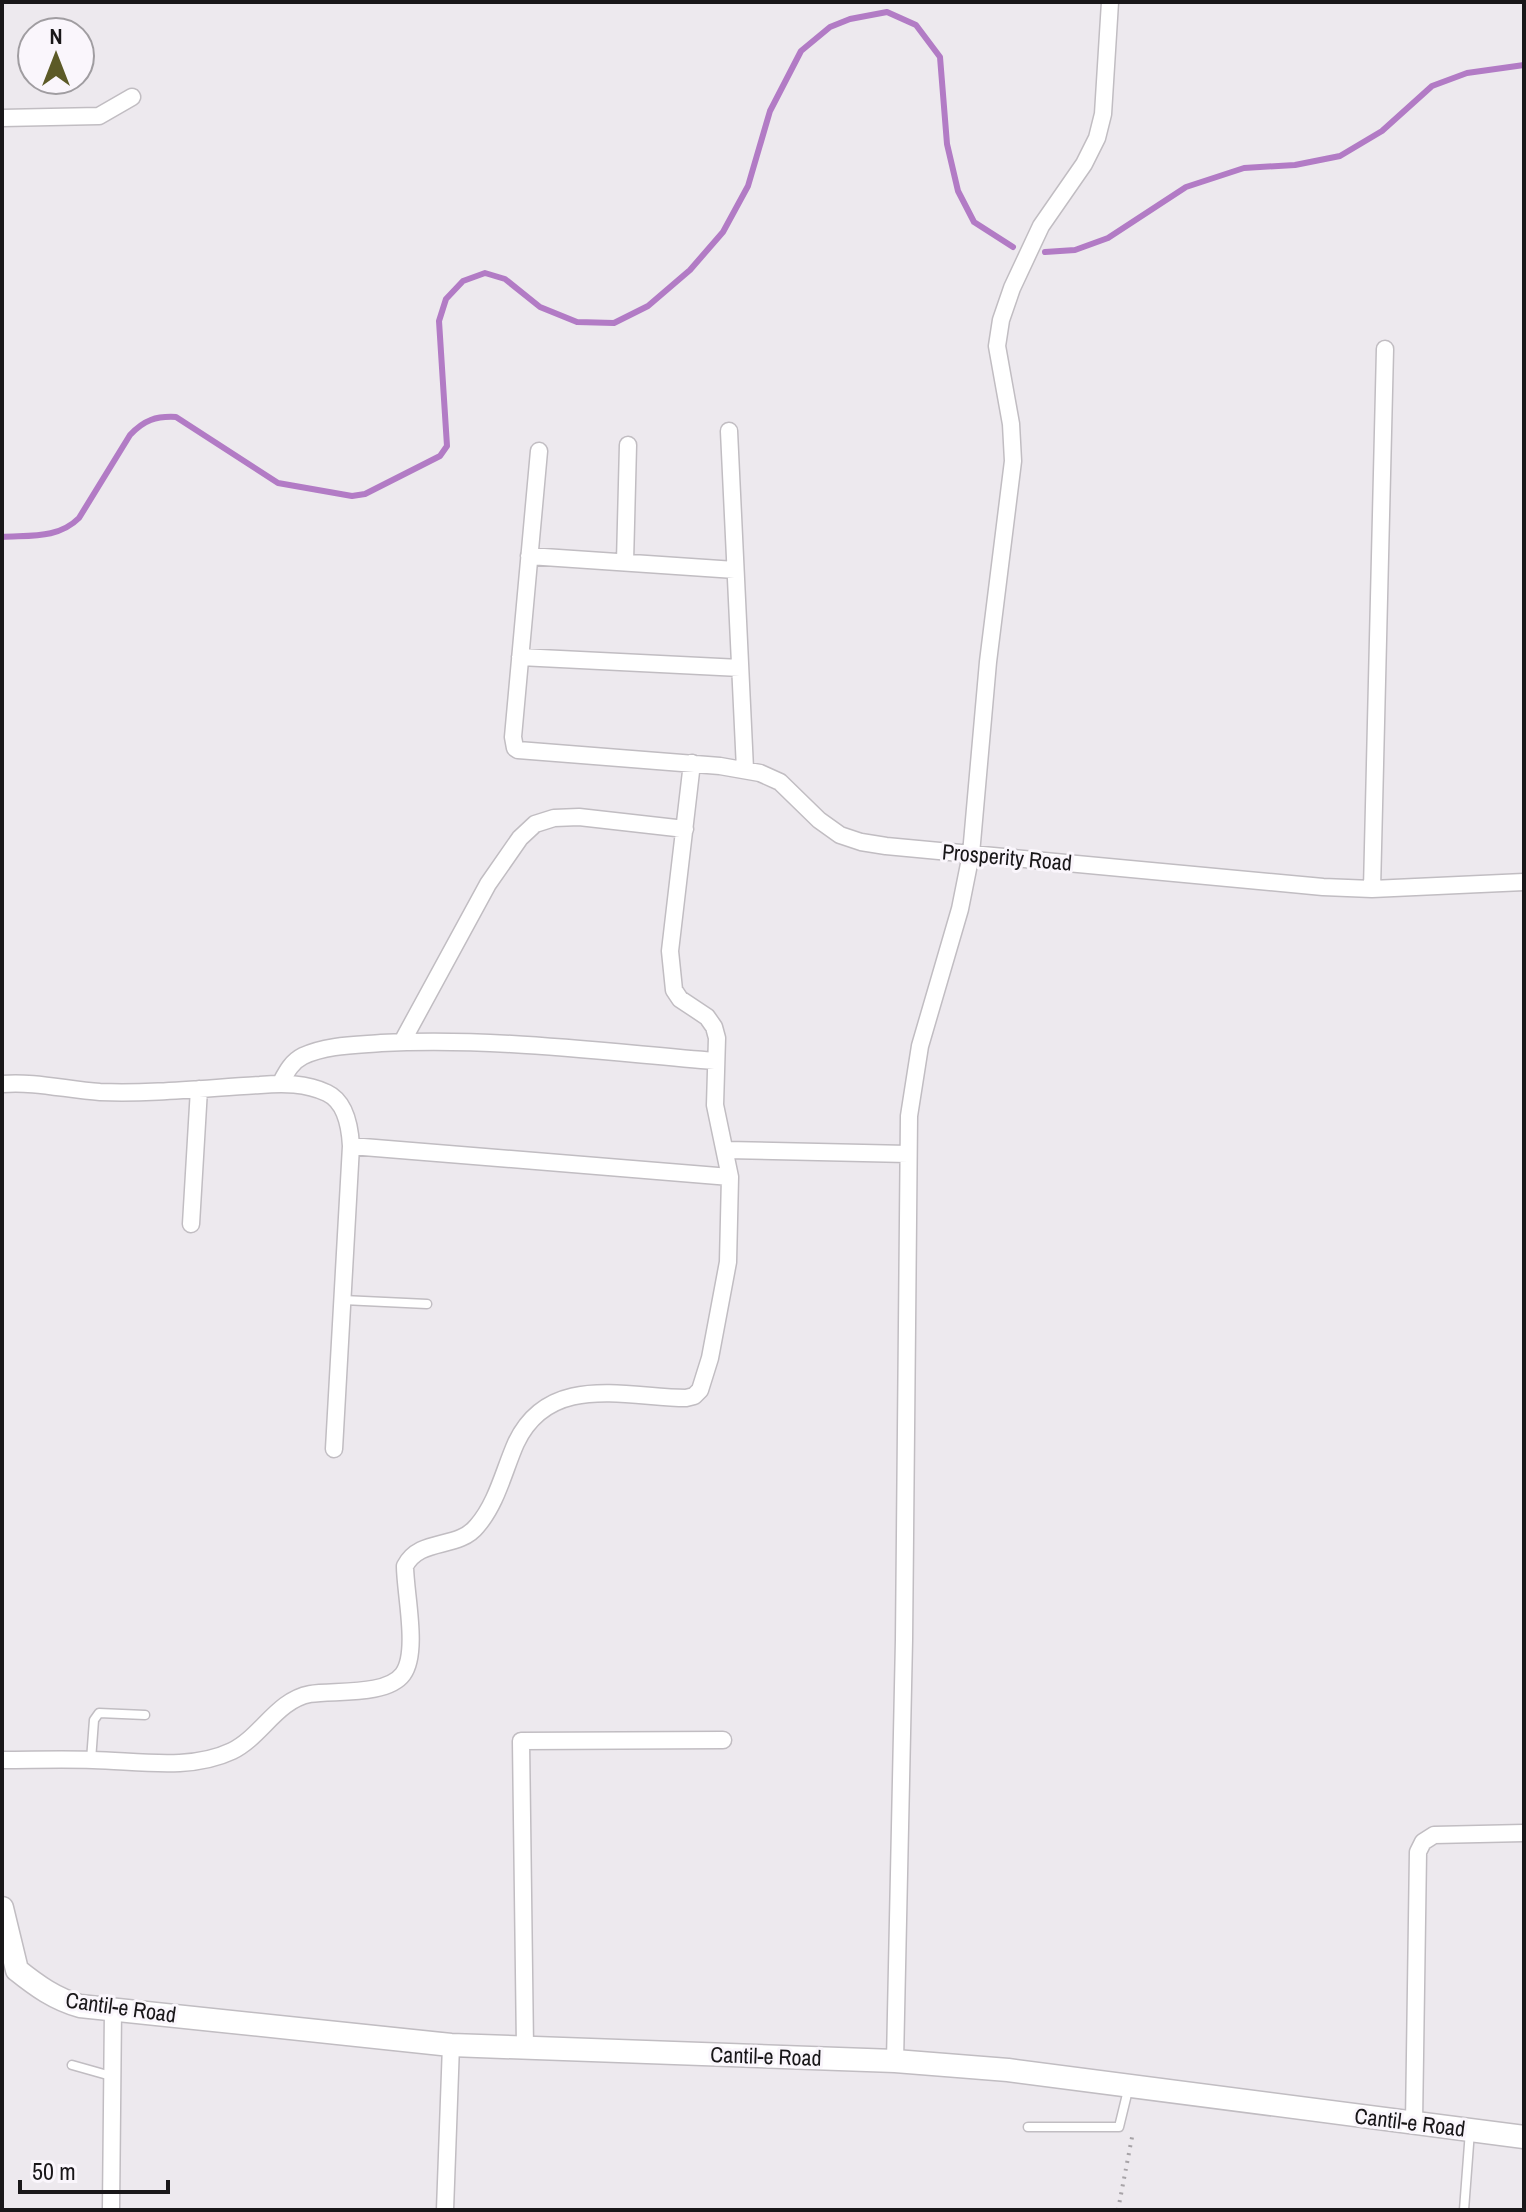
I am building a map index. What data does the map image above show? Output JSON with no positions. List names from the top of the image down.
{
  "streets": {
    "street": ["Prosperity Road", "Cantil-e Road"]
  },
  "scale_bar": "50 m",
  "north": "top"
}
